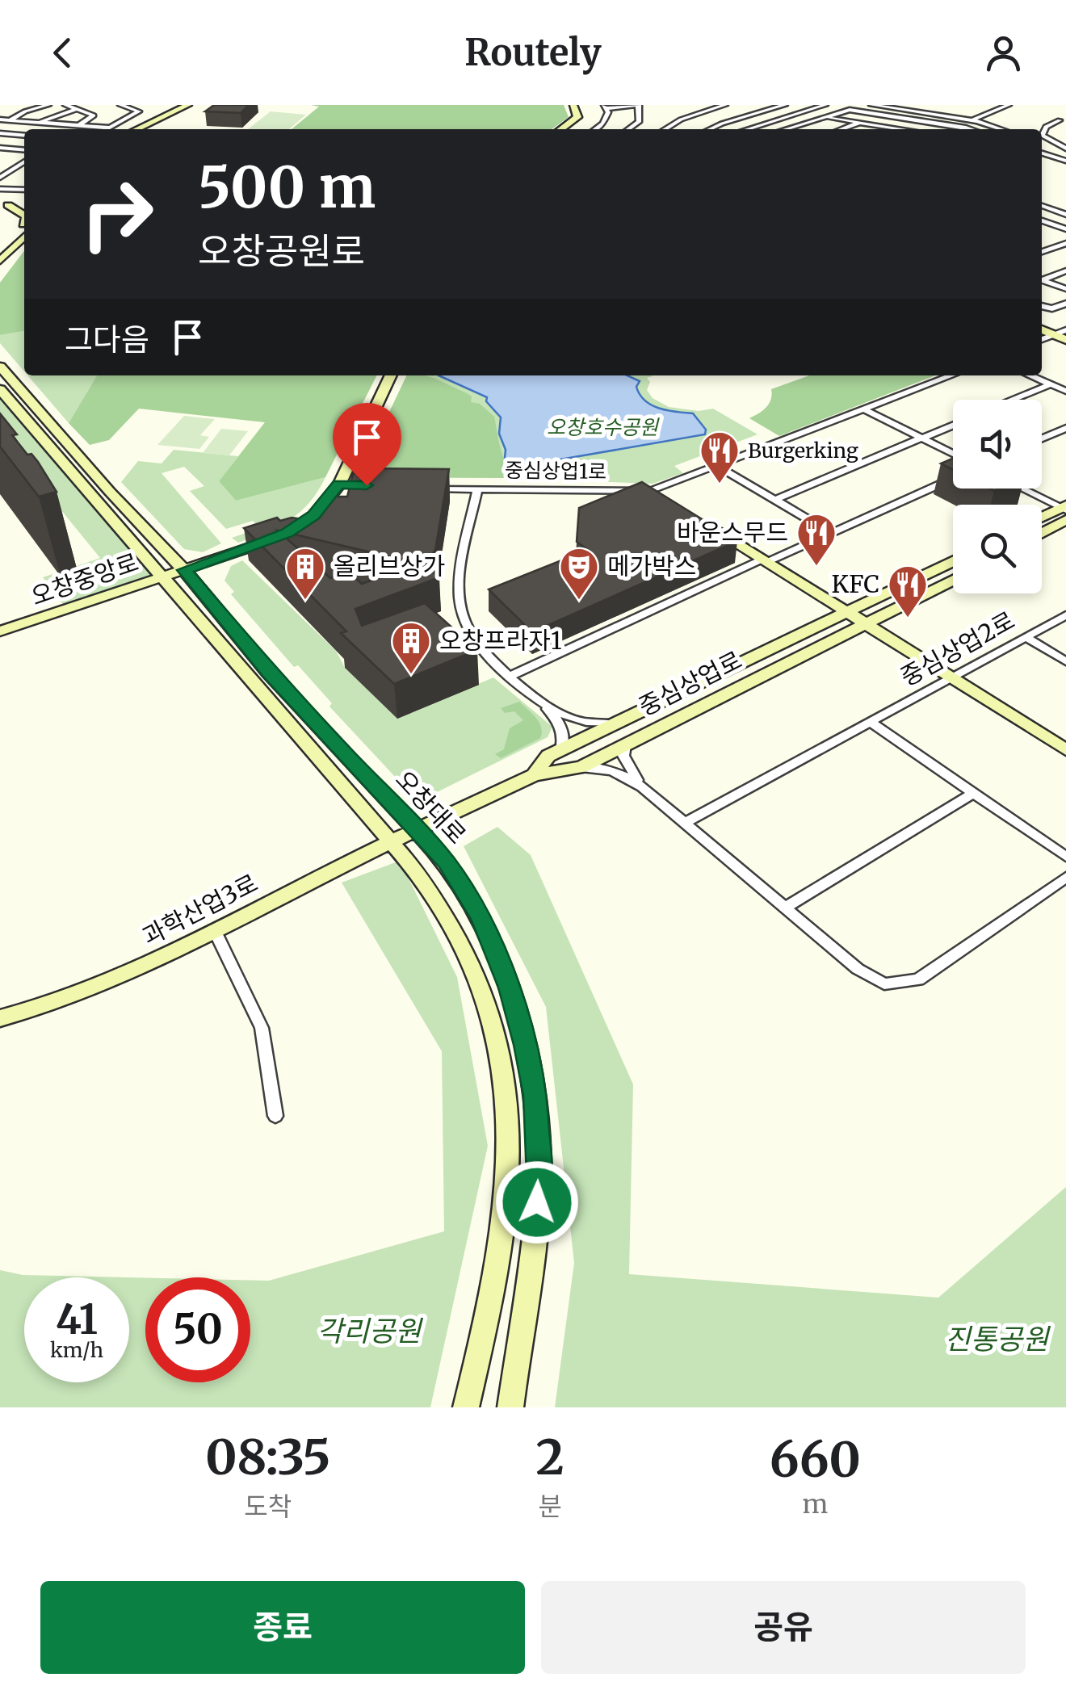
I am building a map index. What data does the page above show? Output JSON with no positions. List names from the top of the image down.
{
  "streets": {
    "main road": [
      "오창중앙로",
      "중심상업로",
      "오창대로",
      "과학산업3로"
    ],
    "street": ["중심상업1로", "중심상업2로"]
  },
  "crossings": [
    ["오창중앙로", "오창대로"],
    ["중심상업로", "오창대로"],
    ["중심상업로", "과학산업3로"],
    ["오창대로", "과학산업3로"]
  ],
  "parks": ["오창호수공원", "각리공원", "진통공원"],
  "places": {
    "restaurant": ["Burgerking", "바운스무드", "KFC"],
    "building": ["올리브상가", "오창프라자1"],
    "theatre": ["메가박스"]
  },
  "page": {
    "header": "Routely",
    "turn": ["500 m", "오창공원로"],
    "then": "그다음",
    "speed": "41 km/h",
    "limit": "50",
    "eta": [
      "08:35",
      "도착",
      "2",
      "분",
      "660",
      "m"
    ],
    "buttons": ["종료", "공유"]
  }
}
